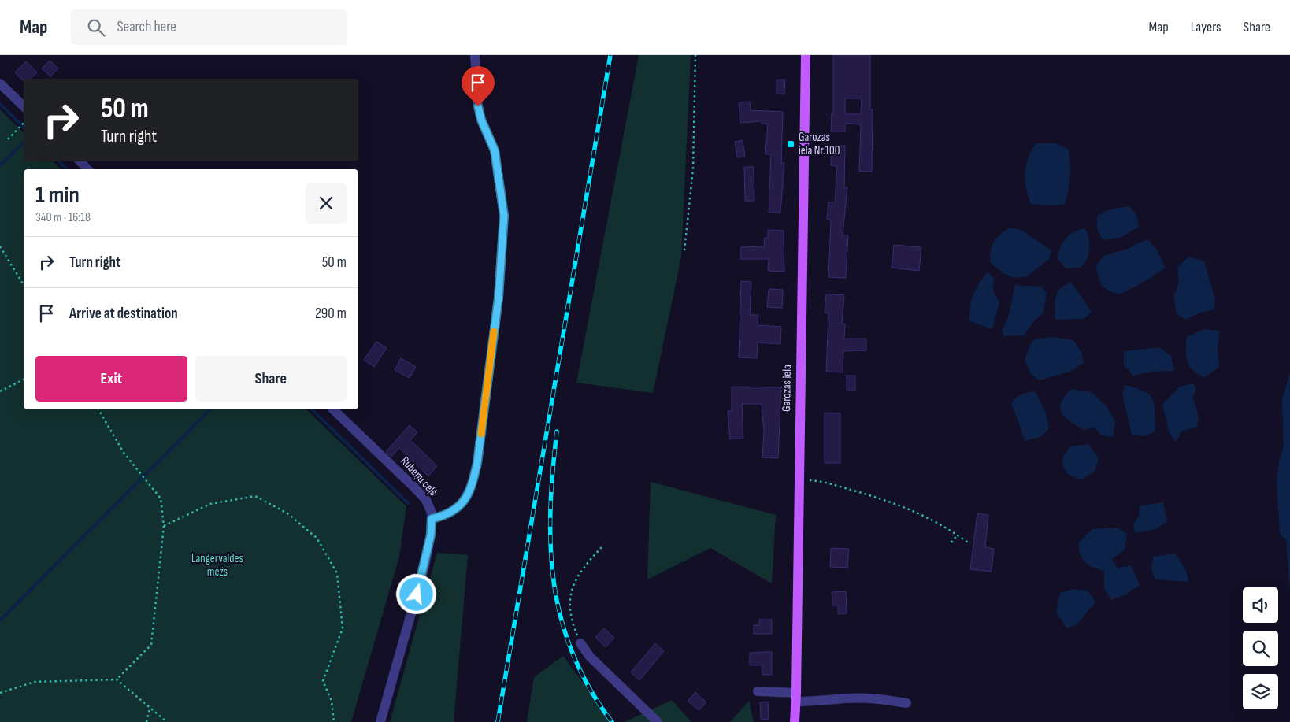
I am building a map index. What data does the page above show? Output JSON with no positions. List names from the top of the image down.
{
  "streets": {
    "main road": ["Garozas iela"],
    "street": ["Rubeņu ceļš"]
  },
  "parks": ["Langervaldes mežs"],
  "places": {
    "transit": ["Garozas iela Nr.100"]
  },
  "page": {
    "header": "Map",
    "search": "Search here",
    "nav": ["Map", "Layers", "Share"],
    "turn": ["50 m", "Turn right"],
    "heading": ["1 min", "340 m · 16:18"],
    "list": [
      {
        "name": "Turn right",
        "value": "50 m"
      },
      {
        "name": "Arrive at destination",
        "value": "290 m"
      }
    ],
    "buttons": ["Exit", "Share"]
  }
}
